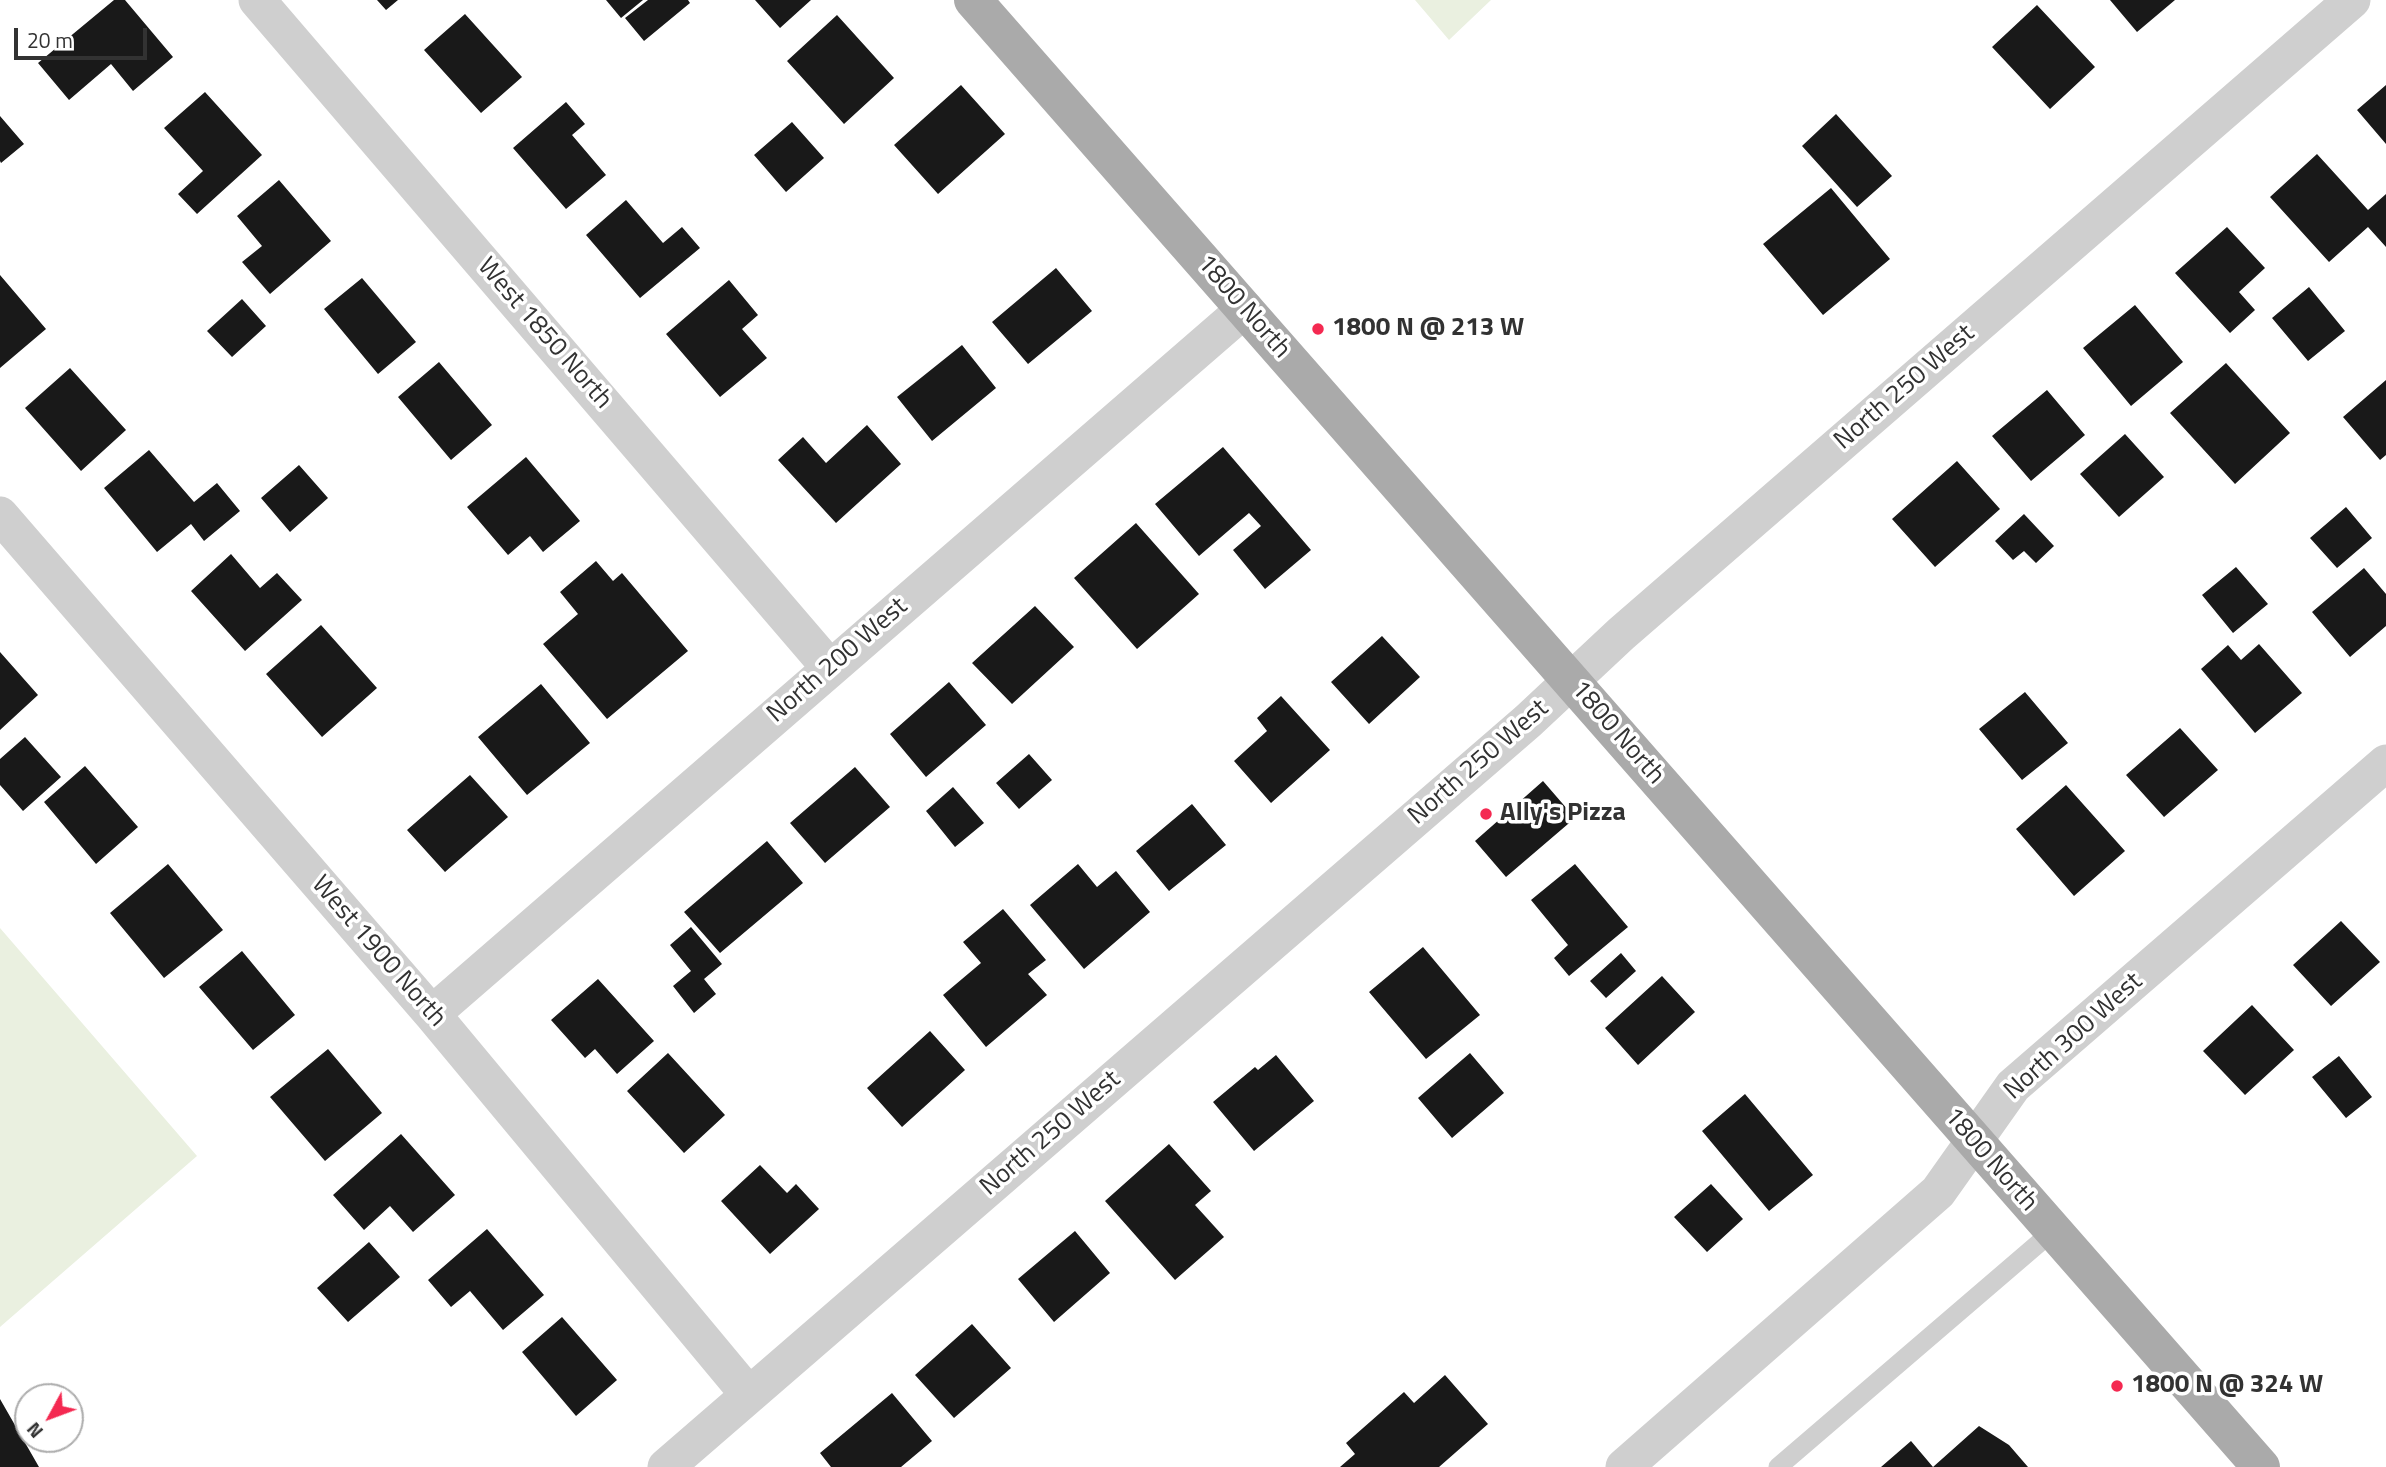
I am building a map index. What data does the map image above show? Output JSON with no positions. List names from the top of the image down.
{
  "streets": {
    "main road": ["1800 North"],
    "street": [
      "West 1850 North",
      "North 250 West",
      "North 200 West",
      "West 1900 North",
      "North 300 West"
    ]
  },
  "crossings": [
    ["1800 North", "North 250 West"],
    ["1800 North", "North 200 West"],
    ["1800 North", "North 300 West"],
    ["West 1850 North", "North 200 West"],
    ["North 250 West", "West 1900 North"],
    ["North 200 West", "West 1900 North"]
  ],
  "places": ["1800 N @ 213 W", "Ally's Pizza", "1800 N @ 324 W"],
  "scale_bar": "20 m",
  "north": "bottom left"
}
